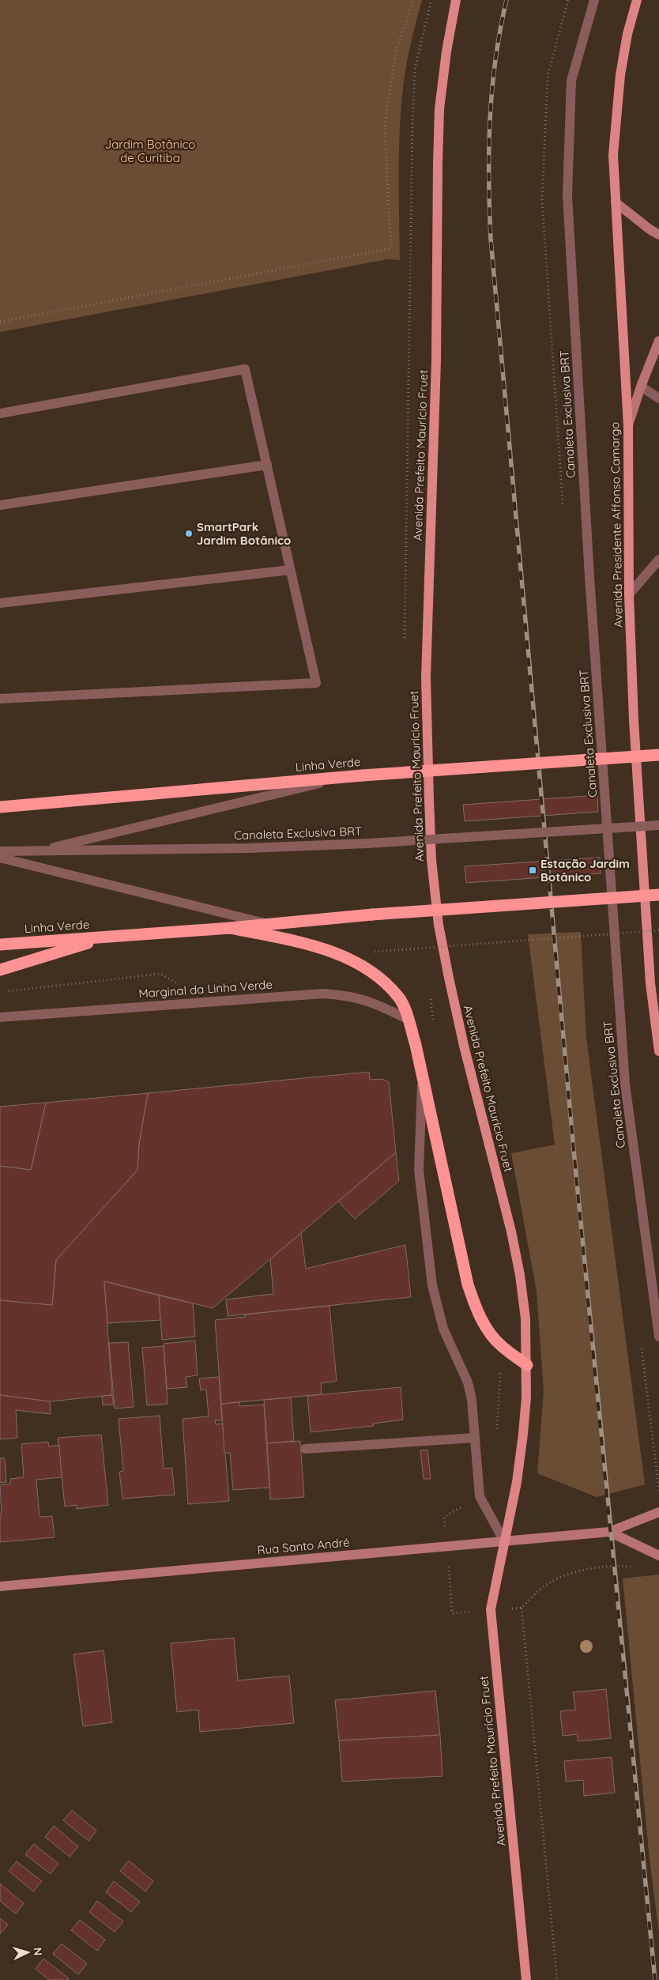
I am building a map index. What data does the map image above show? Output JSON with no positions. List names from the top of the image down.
{
  "streets": {
    "highway": ["Linha Verde"],
    "main road": ["Avenida Prefeito Maurício Fruet", "Avenida Presidente Affonso Camargo"],
    "street": ["Canaleta Exclusiva BRT", "Marginal da Linha Verde", "Rua Santo André"]
  },
  "crossings": [
    ["Canaleta Exclusiva BRT", "Linha Verde"],
    ["Avenida Prefeito Maurício Fruet", "Rua Santo André"]
  ],
  "parks": ["Jardim Botânico de Curitiba"],
  "places": {
    "other": ["SmartPark Jardim Botânico"],
    "transit": ["Estação Jardim Botânico"]
  },
  "north": "right"
}
